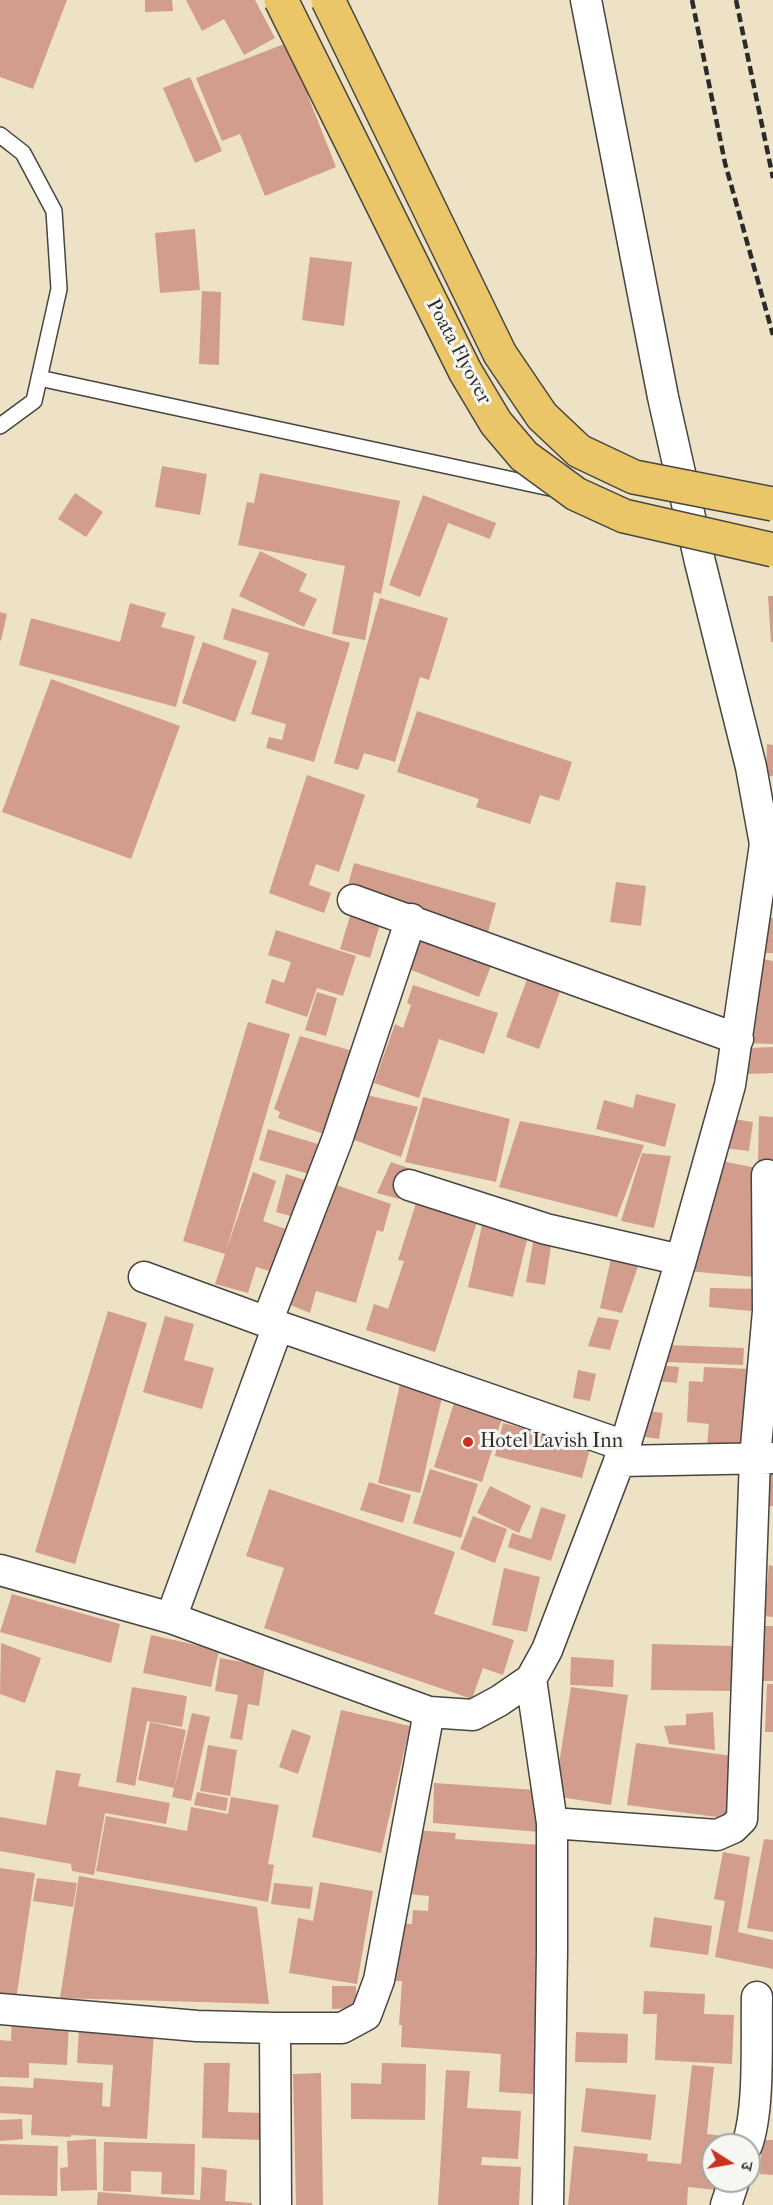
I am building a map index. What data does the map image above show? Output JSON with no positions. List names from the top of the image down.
{
  "streets": {
    "highway": ["Poata Flyover"]
  },
  "places": ["Hotel Lavish Inn"],
  "north": "right"
}
